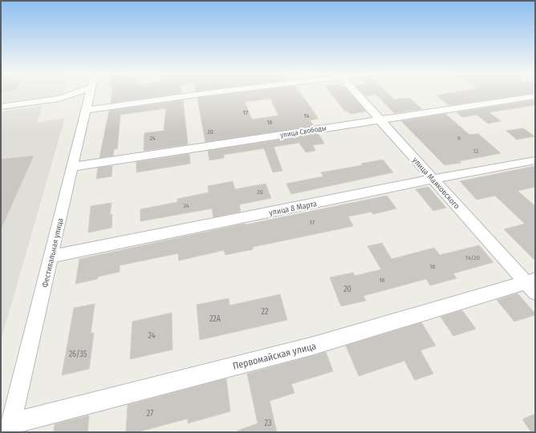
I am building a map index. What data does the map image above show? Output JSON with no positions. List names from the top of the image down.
{
  "streets": {
    "street": [
      "улица Свободы",
      "улица Маяковского",
      "улица 8 Марта",
      "Фестивальная улица",
      "Первомайская улица"
    ]
  },
  "crossings": [
    ["улица Свободы", "улица Маяковского"],
    ["улица Свободы", "Фестивальная улица"],
    ["улица Маяковского", "улица 8 Марта"],
    ["улица Маяковского", "Первомайская улица"],
    ["улица 8 Марта", "Фестивальная улица"],
    ["Фестивальная улица", "Первомайская улица"]
  ],
  "house_numbers": [
    "17",
    "14",
    "16",
    "20",
    "24",
    "9",
    "12",
    "20",
    "24",
    "17",
    "14/20",
    "16",
    "18",
    "20",
    "22",
    "22А",
    "24",
    "26/35",
    "27",
    "23"
  ]
}
